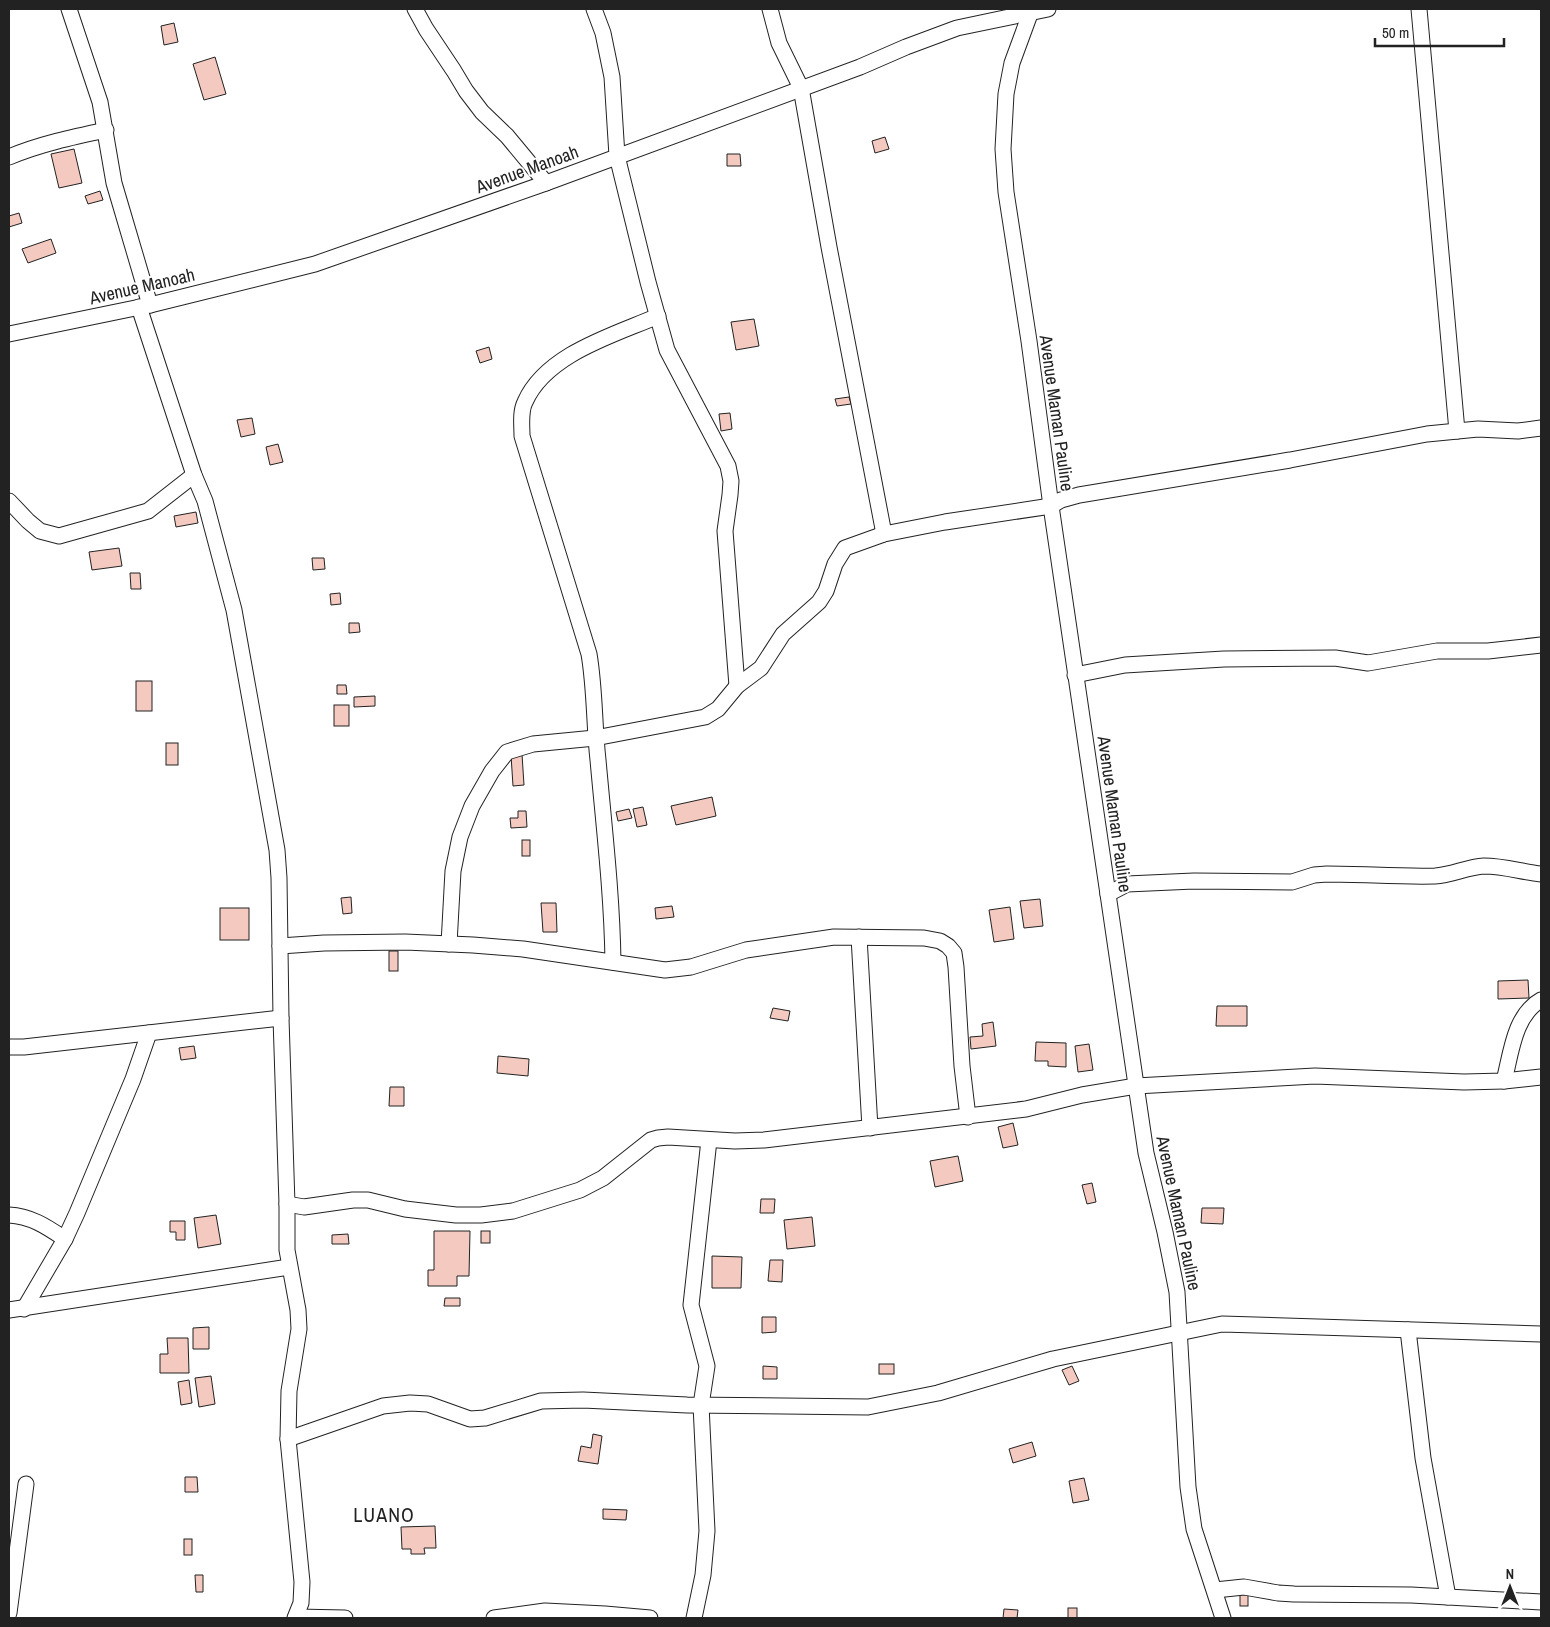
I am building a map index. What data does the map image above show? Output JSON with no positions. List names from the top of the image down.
{
  "streets": {
    "street": ["Avenue Manoah", "Avenue Maman Pauline"]
  },
  "crossings": [
    ["Avenue Manoah", "Avenue Maman Pauline"]
  ],
  "districts": ["LUANO"],
  "scale_bar": "50 m",
  "north": "top"
}
